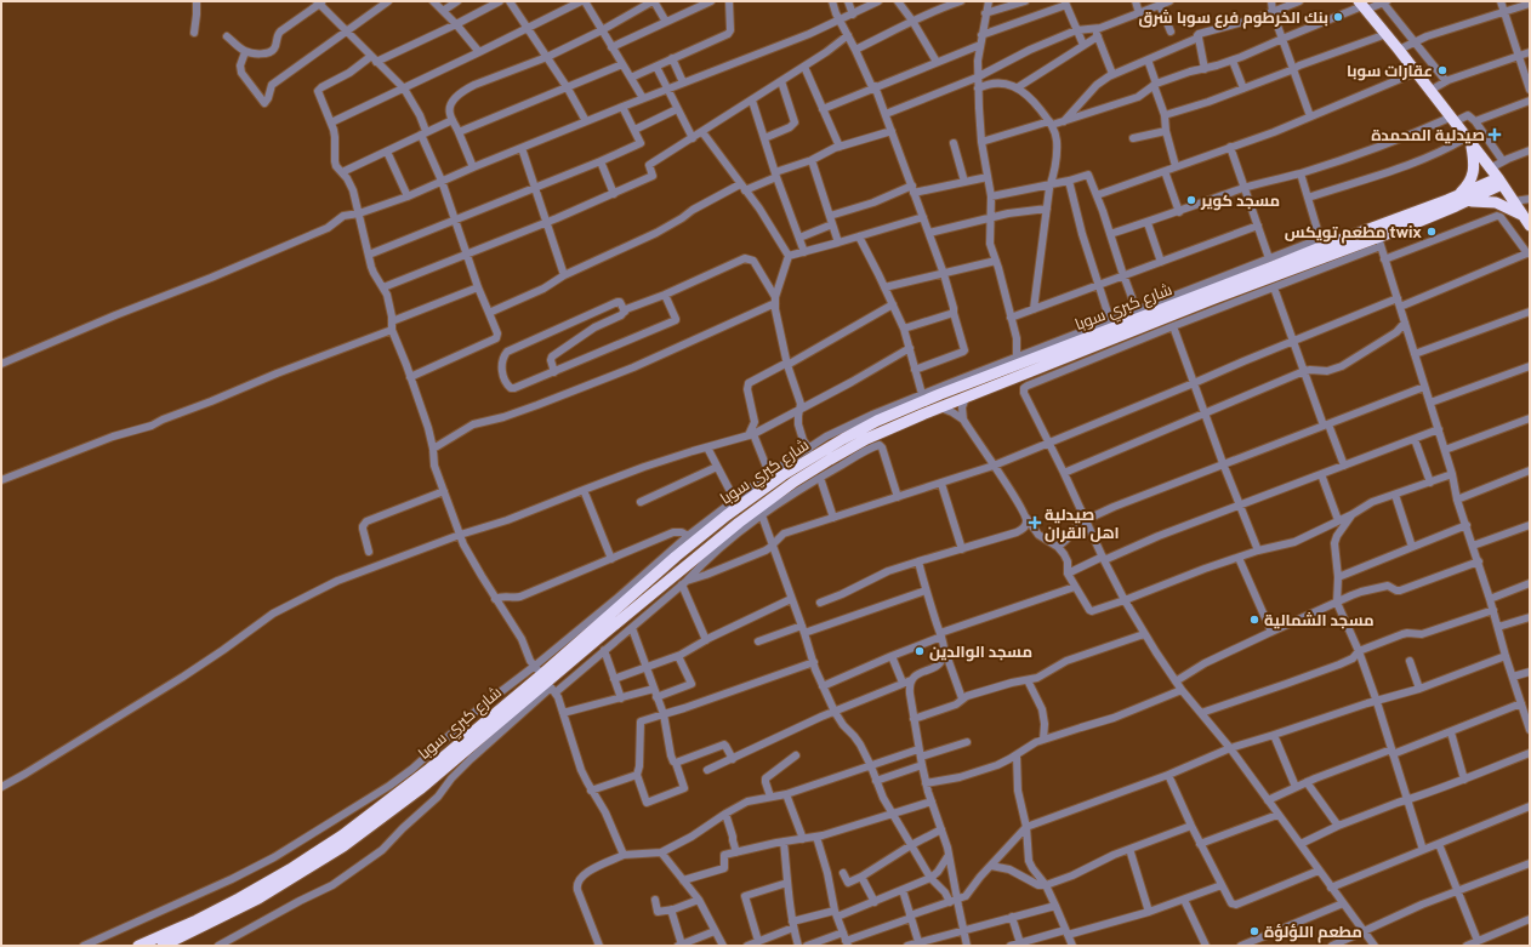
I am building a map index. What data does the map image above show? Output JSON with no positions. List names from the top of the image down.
{
  "streets": {
    "highway": ["شارع كبري سوبا"]
  },
  "places": {
    "other": [
      "بنك الخرطوم فرع سوبا شرق",
      "عقارات سوبا",
      "مسجد كوير",
      "مطعم تويكس twix",
      "مسجد الشمالية",
      "مسجد الوالدين",
      "مطعم اللؤلؤة"
    ],
    "health": ["صيدلية المحمدة", "صيدلية اهل القران"]
  }
}
